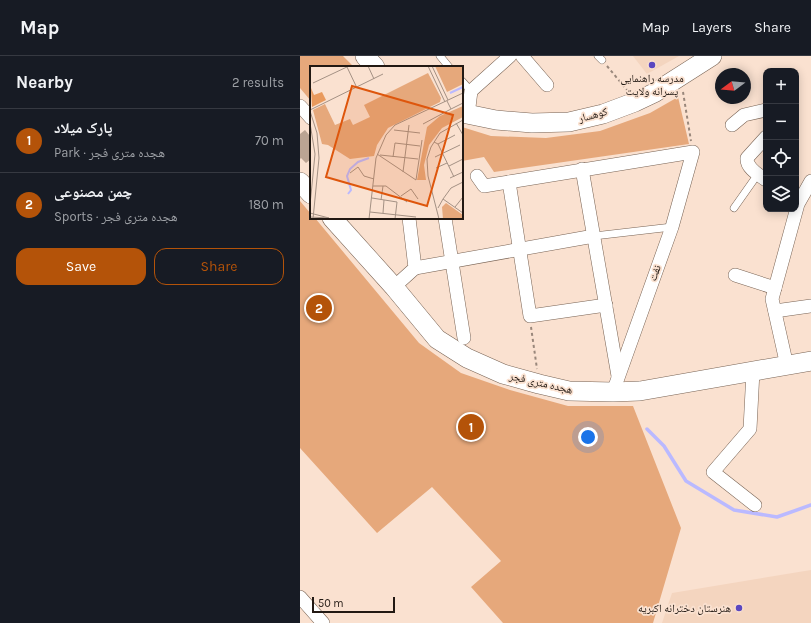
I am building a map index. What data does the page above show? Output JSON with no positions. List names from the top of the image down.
{
  "streets": {
    "street": ["کوهسار", "نفت", "هجده متری فجر"]
  },
  "crossings": [
    ["نفت", "هجده متری فجر"]
  ],
  "places": ["مدرسه راهنمایی پسرانه ولایت", "هنرستان دخترانه اکبریه"],
  "scale_bar": "50 m",
  "north": "left",
  "page": {
    "header": "Map",
    "nav": ["Map", "Layers", "Share"],
    "heading": ["Nearby", "2 results"],
    "map_buttons": ["+", "−"],
    "list": [
      {
        "mark": "1",
        "name": "پارک میلاد",
        "note": "Park · هجده متری فجر",
        "value": "70 m"
      },
      {
        "mark": "2",
        "name": "چمن مصنوعی",
        "note": "Sports · هجده متری فجر",
        "value": "180 m"
      }
    ],
    "buttons": ["Save", "Share"],
    "pins": ["2", "1"],
    "scale": "50 m"
  }
}
